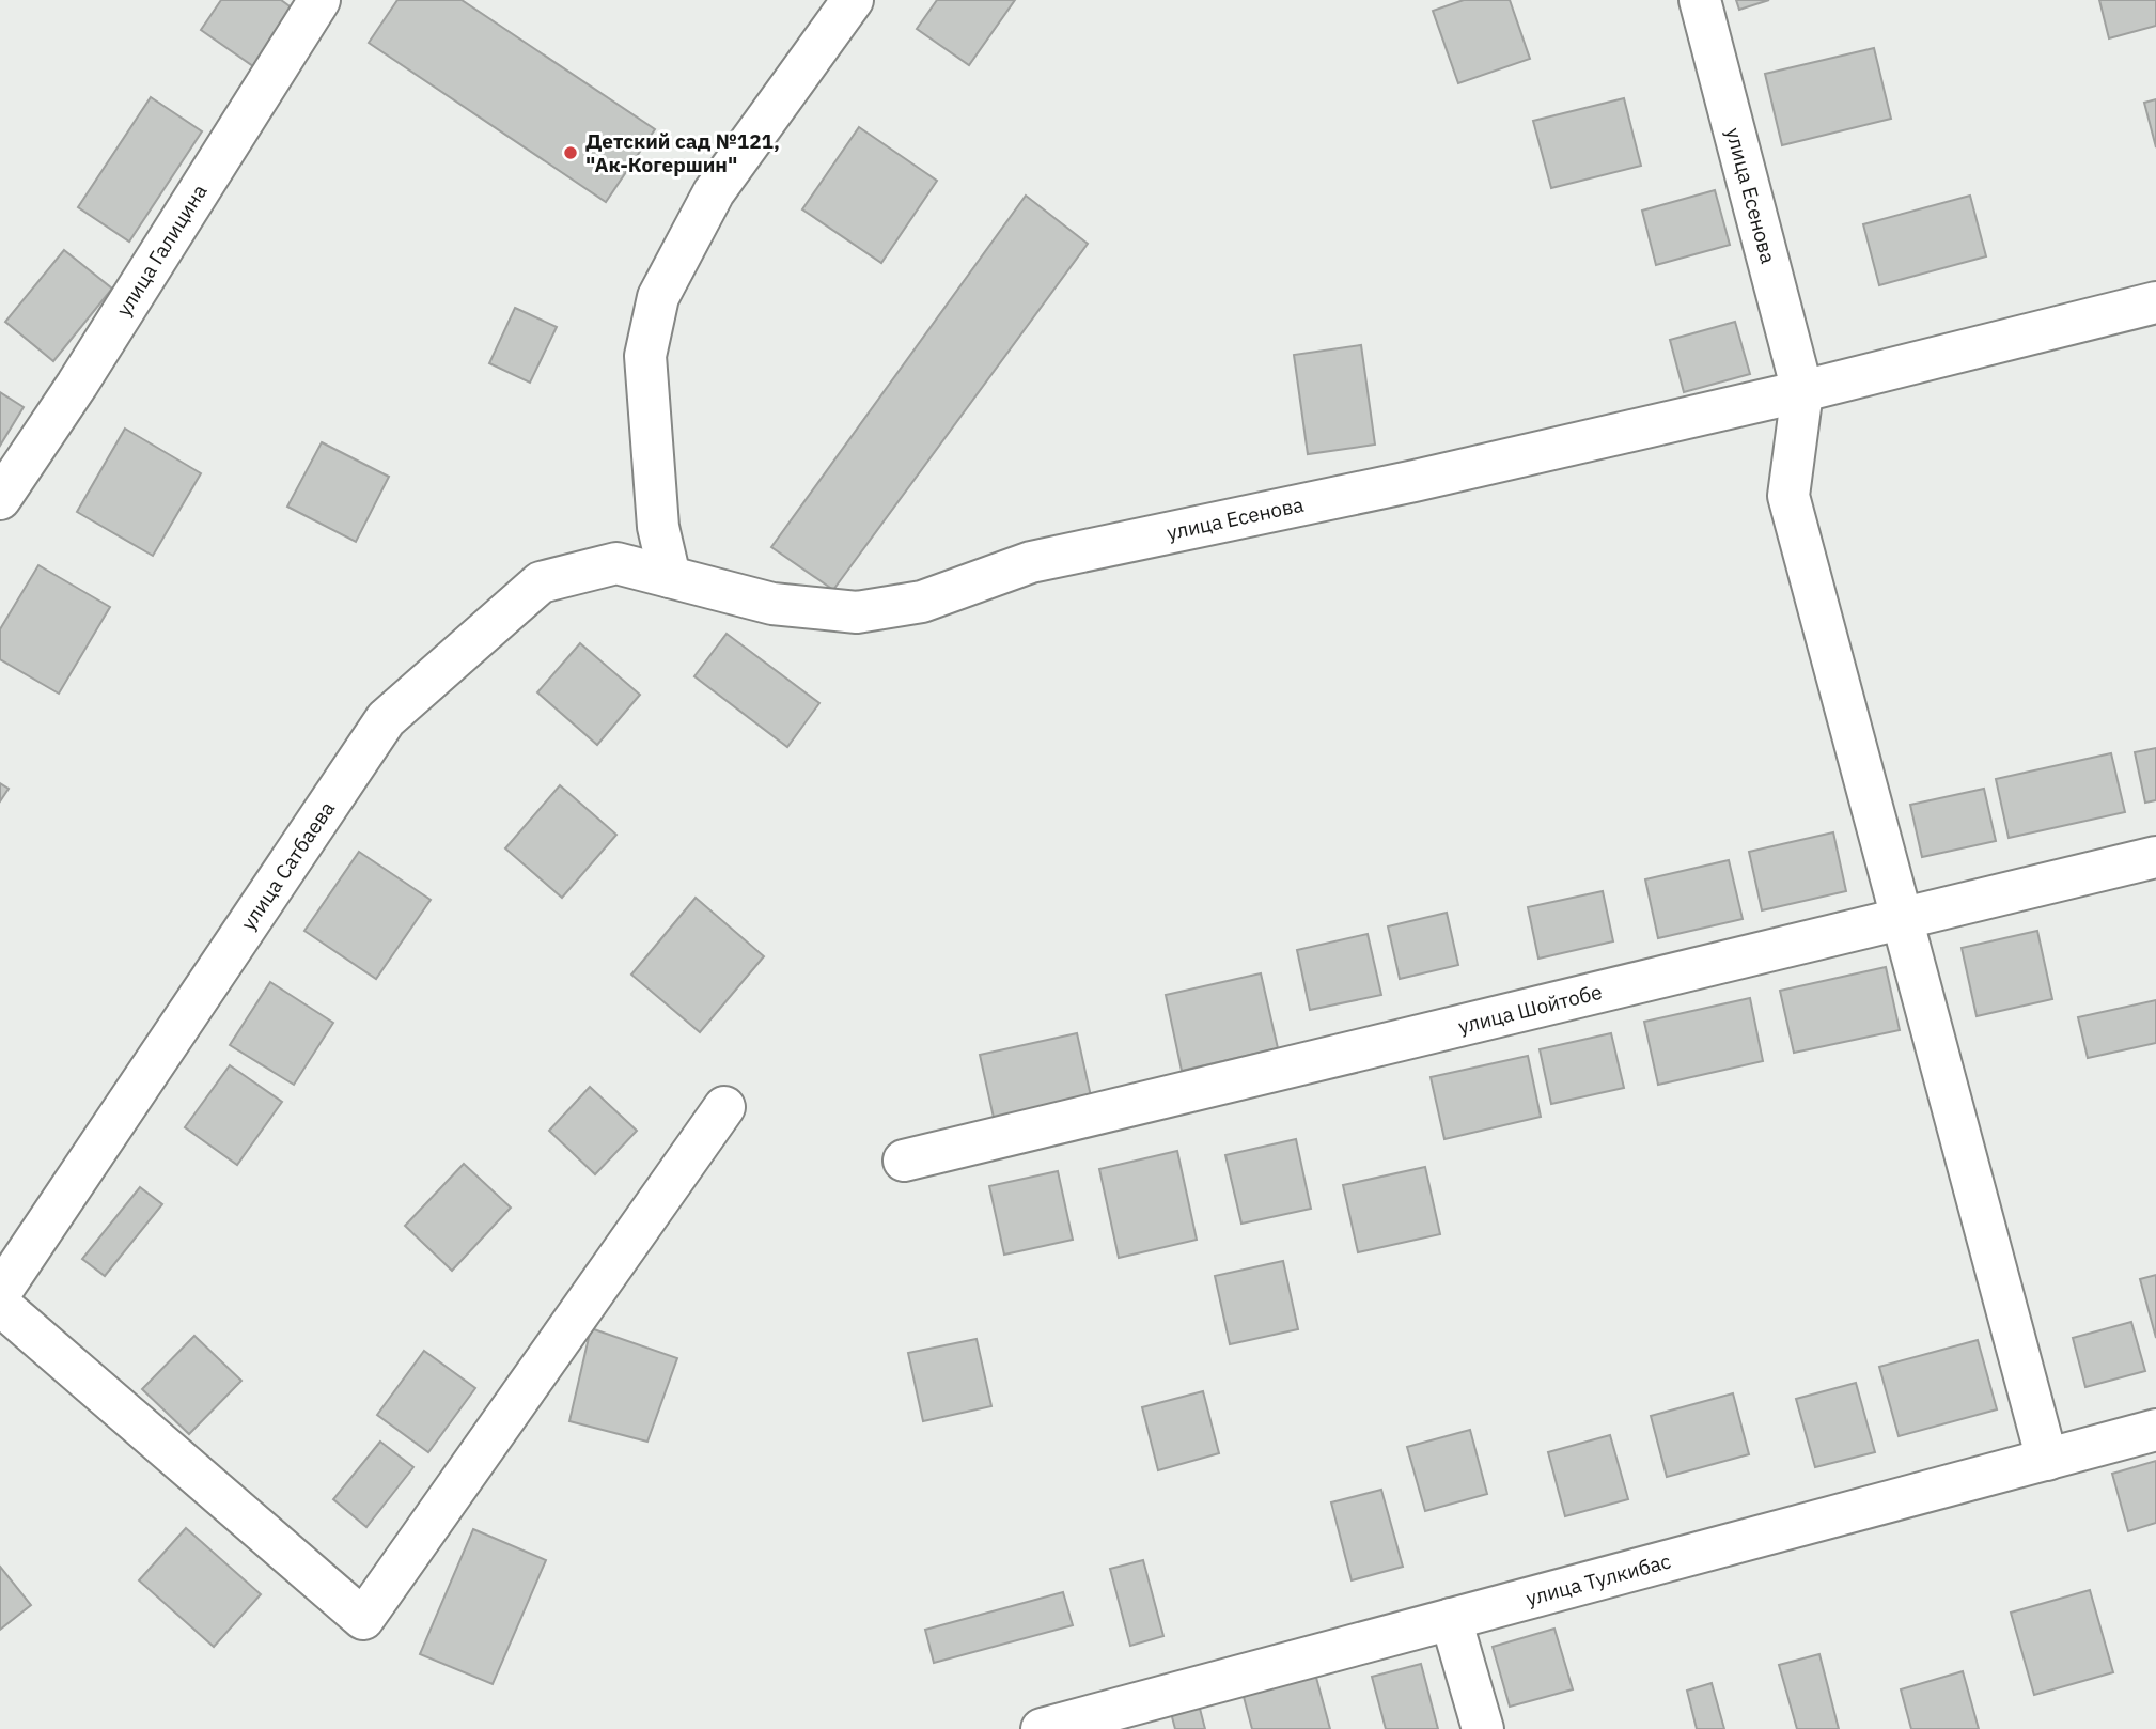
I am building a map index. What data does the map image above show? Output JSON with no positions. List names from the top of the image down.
{
  "streets": {
    "street": [
      "улица Есенова",
      "улица Галицина",
      "улица Сатбаева",
      "улица Шойтобе",
      "улица Тулкибас"
    ]
  },
  "crossings": [
    ["улица Есенова", "улица Сатбаева"]
  ],
  "places": ["Детский сад №121, \"Ак-Когершин\""]
}
